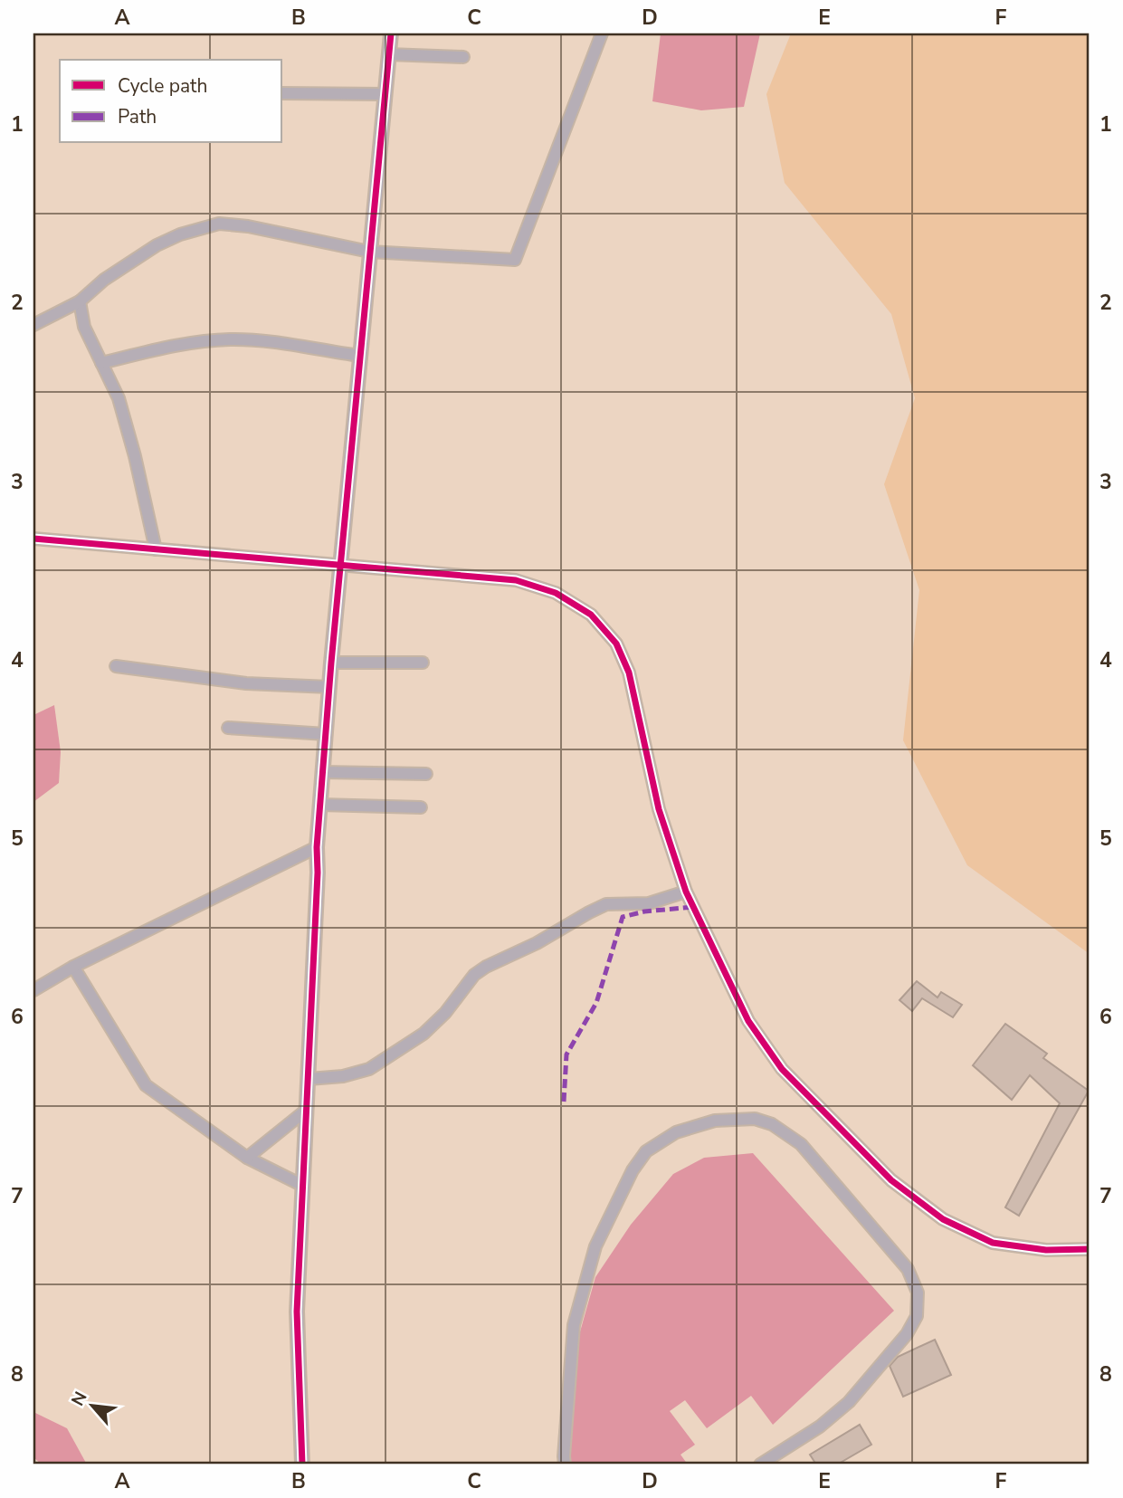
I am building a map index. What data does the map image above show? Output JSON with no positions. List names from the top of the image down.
{
  "legend": ["Cycle path", "Path"],
  "north": "top left",
  "grid": {
    "columns": [
      "A",
      "B",
      "C",
      "D",
      "E",
      "F"
    ],
    "rows": [
      "1",
      "2",
      "3",
      "4",
      "5",
      "6",
      "7",
      "8"
    ]
  }
}
